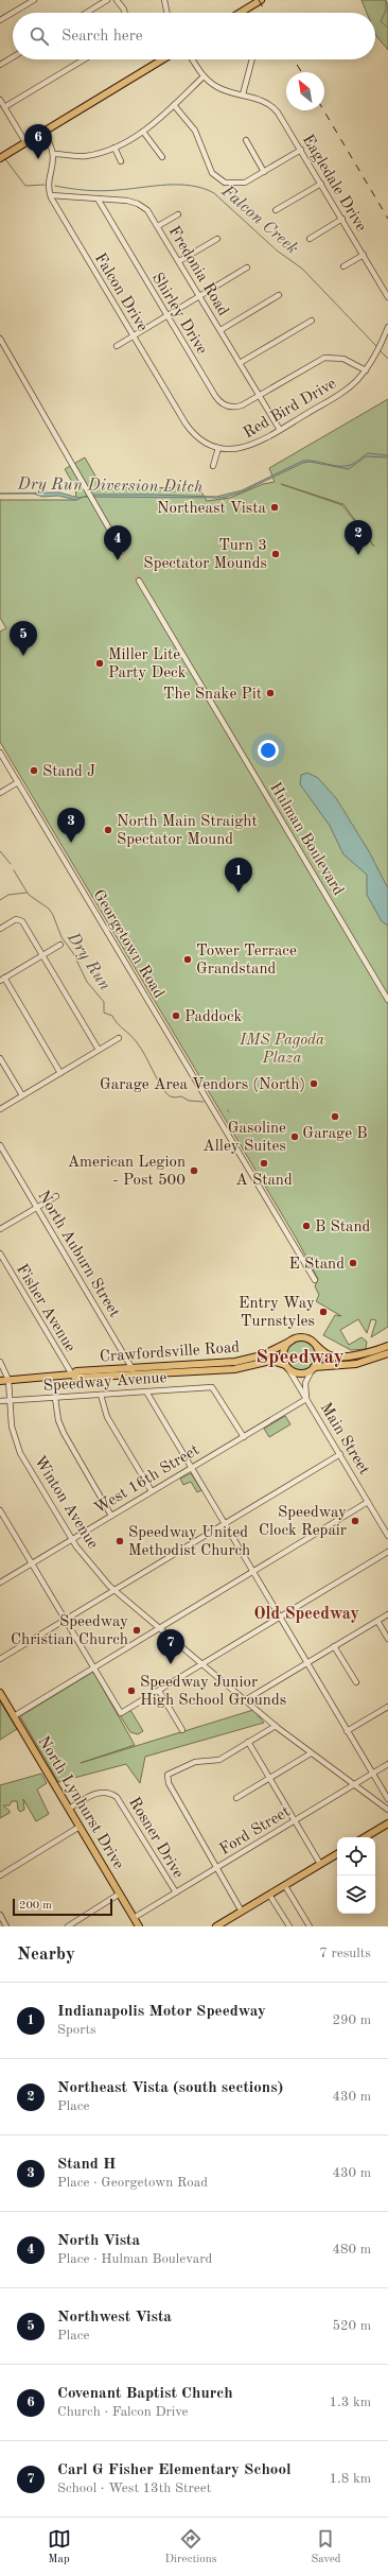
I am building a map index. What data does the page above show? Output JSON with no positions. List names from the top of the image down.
{
  "streets": {
    "main road": ["Crawfordsville Road", "North Lynhurst Drive"],
    "street": [
      "Eagledale Drive",
      "Fredonia Road",
      "Falcon Drive",
      "Shirley Drive",
      "Red Bird Drive",
      "Hulman Boulevard",
      "Georgetown Road",
      "North Auburn Street",
      "Fisher Avenue",
      "Speedway Avenue",
      "Main Street",
      "West 16th Street",
      "Winton Avenue",
      "Ford Street",
      "Rosner Drive"
    ]
  },
  "crossings": [
    ["Fredonia Road", "Falcon Drive"],
    ["Fredonia Road", "Shirley Drive"],
    ["Fredonia Road", "Red Bird Drive"],
    ["Falcon Drive", "Red Bird Drive"],
    ["Shirley Drive", "Red Bird Drive"],
    ["North Auburn Street", "Crawfordsville Road"],
    ["Fisher Avenue", "Crawfordsville Road"],
    ["Crawfordsville Road", "Main Street"],
    ["Crawfordsville Road", "Winton Avenue"],
    ["Speedway Avenue", "West 16th Street"],
    ["Speedway Avenue", "Winton Avenue"],
    ["Main Street", "West 16th Street"],
    ["West 16th Street", "Winton Avenue"],
    ["Winton Avenue", "Ford Street"],
    ["North Lynhurst Drive", "Ford Street"],
    ["North Lynhurst Drive", "Rosner Drive"],
    ["Ford Street", "Rosner Drive"]
  ],
  "districts": ["Speedway", "Old Speedway"],
  "water": ["Falcon Creek", "Dry Run Diversion Ditch", "Dry Run"],
  "parks": ["IMS Pagoda Plaza"],
  "places": [
    "Northeast Vista",
    "Turn 3 Spectator Mounds",
    "Miller Lite Party Deck",
    "The Snake Pit",
    "Stand J",
    "North Main Straight Spectator Mound",
    "Tower Terrace Grandstand",
    "Paddock",
    "Garage Area Vendors (North)",
    "Garage B",
    "Gasoline Alley Suites",
    "A Stand",
    "American Legion - Post 500",
    "B Stand",
    "E Stand",
    "Entry Way Turnstyles",
    "Speedway Clock Repair",
    "Speedway United Methodist Church",
    "Speedway Christian Church",
    "Speedway Junior High School Grounds"
  ],
  "scale_bar": "200 m",
  "north": "top left",
  "page": {
    "search": "Search here",
    "pins": [
      "6",
      "2",
      "4",
      "5",
      "3",
      "1",
      "7"
    ],
    "scale": "200 m",
    "heading": ["Nearby", "7 results"],
    "list": [
      {
        "mark": "1",
        "name": "Indianapolis Motor Speedway",
        "note": "Sports",
        "value": "290 m"
      },
      {
        "mark": "2",
        "name": "Northeast Vista (south sections)",
        "note": "Place",
        "value": "430 m"
      },
      {
        "mark": "3",
        "name": "Stand H",
        "note": "Place · Georgetown Road",
        "value": "430 m"
      },
      {
        "mark": "4",
        "name": "North Vista",
        "note": "Place · Hulman Boulevard",
        "value": "480 m"
      },
      {
        "mark": "5",
        "name": "Northwest Vista",
        "note": "Place",
        "value": "520 m"
      },
      {
        "mark": "6",
        "name": "Covenant Baptist Church",
        "note": "Church · Falcon Drive",
        "value": "1.3 km"
      },
      {
        "mark": "7",
        "name": "Carl G Fisher Elementary School",
        "note": "School · West 13th Street",
        "value": "1.8 km"
      }
    ],
    "nav": ["Map", "Directions", "Saved"]
  }
}
